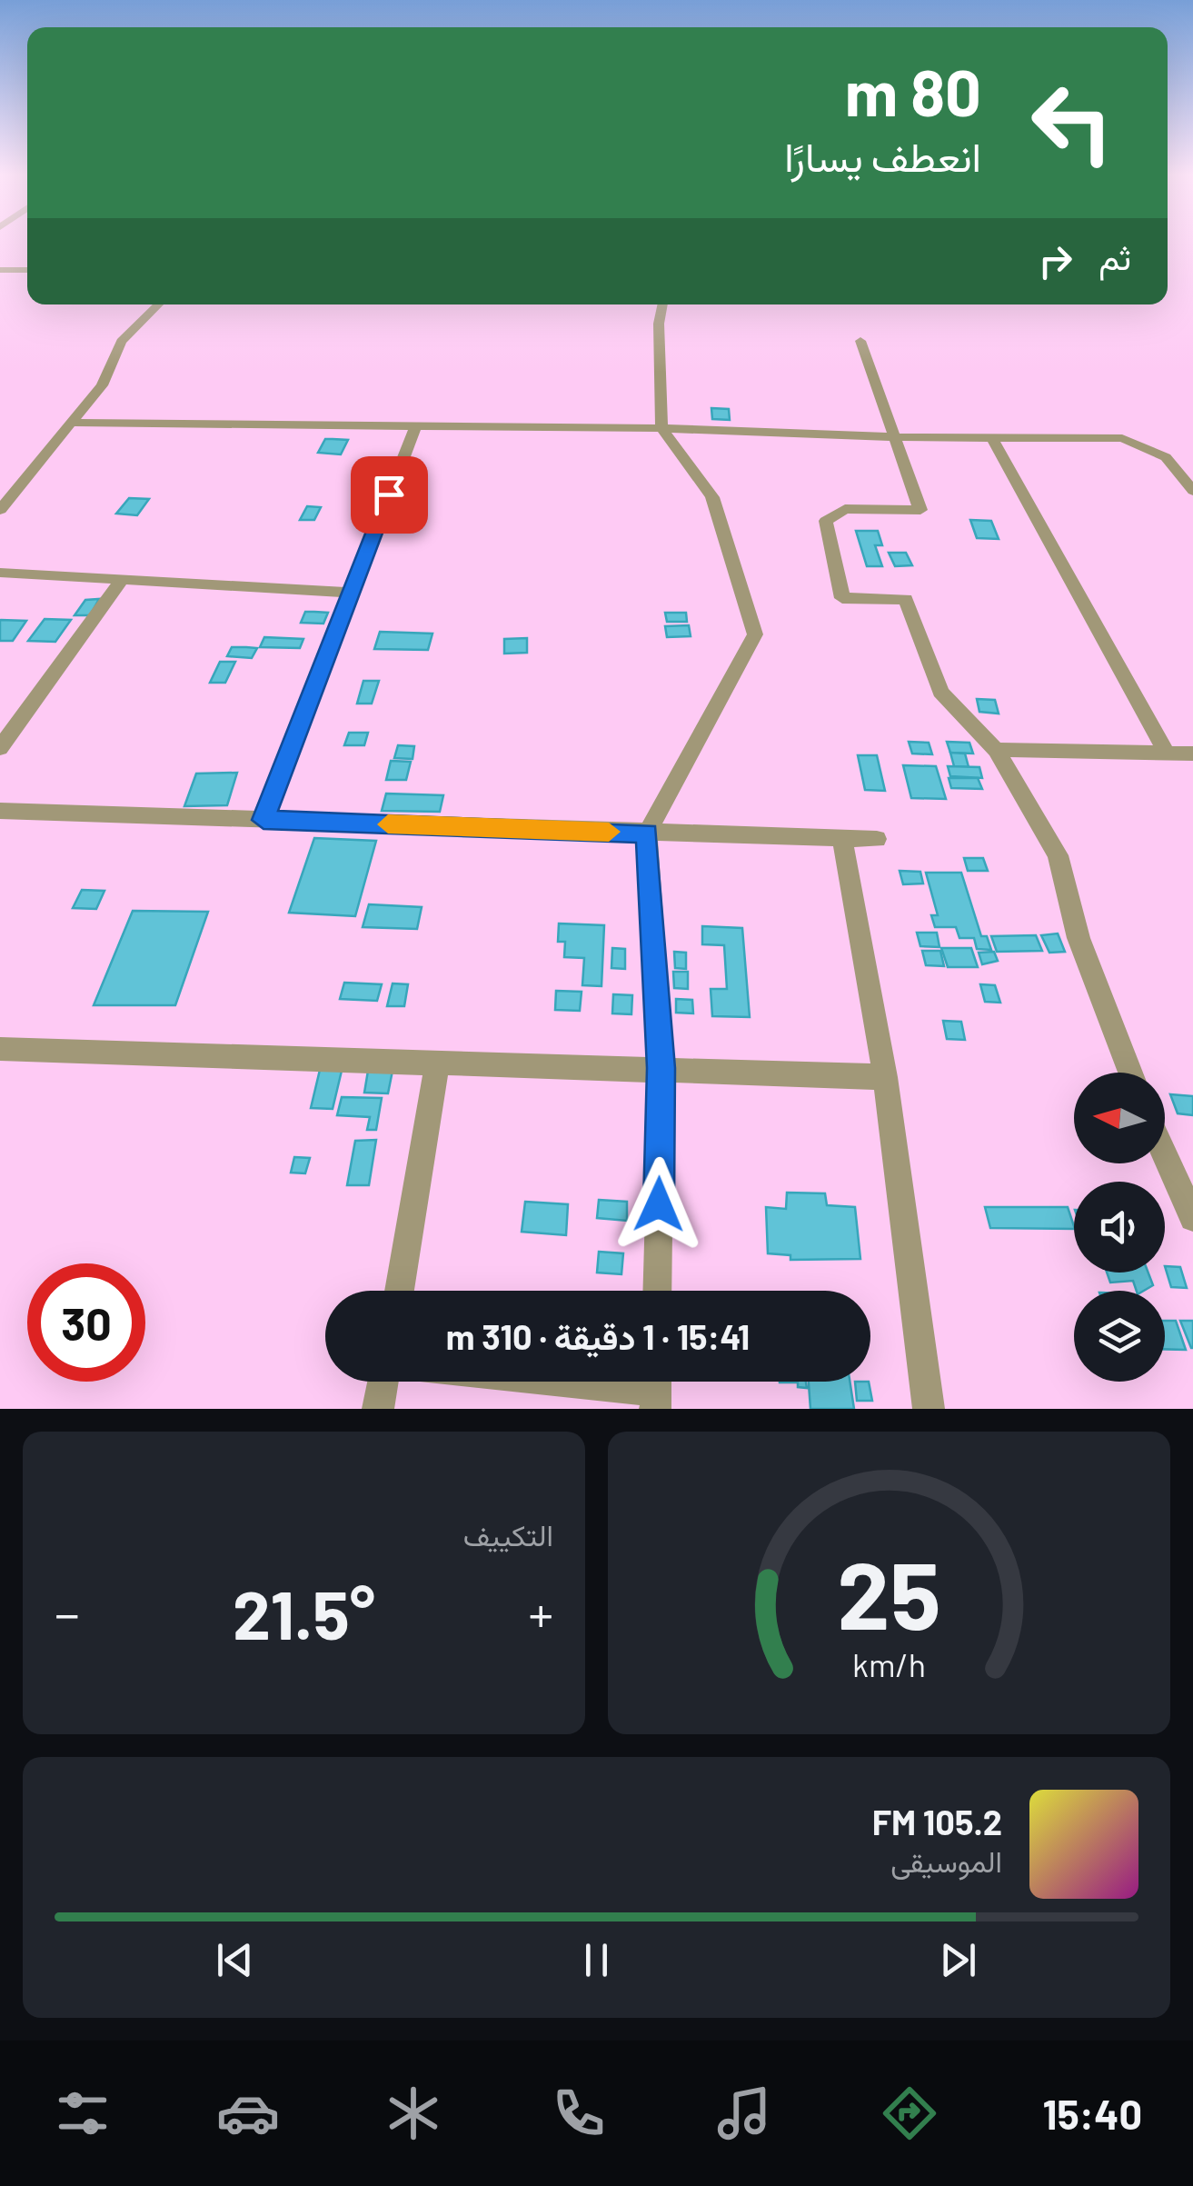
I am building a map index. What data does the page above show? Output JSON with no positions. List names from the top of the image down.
{
  "north": "left",
  "page": {
    "turn": ["80 m", "انعطف يسارًا"],
    "then": "ثم",
    "limit": "30",
    "trip": "15:41 · 1 دقيقة · 310 m",
    "tile": "التكييف",
    "heat": ["−", "21.5°", "+"],
    "song": ["105.2 FM", "الموسيقى"],
    "tabs": "15:40",
    "gauge": ["25", "km/h"]
  }
}
